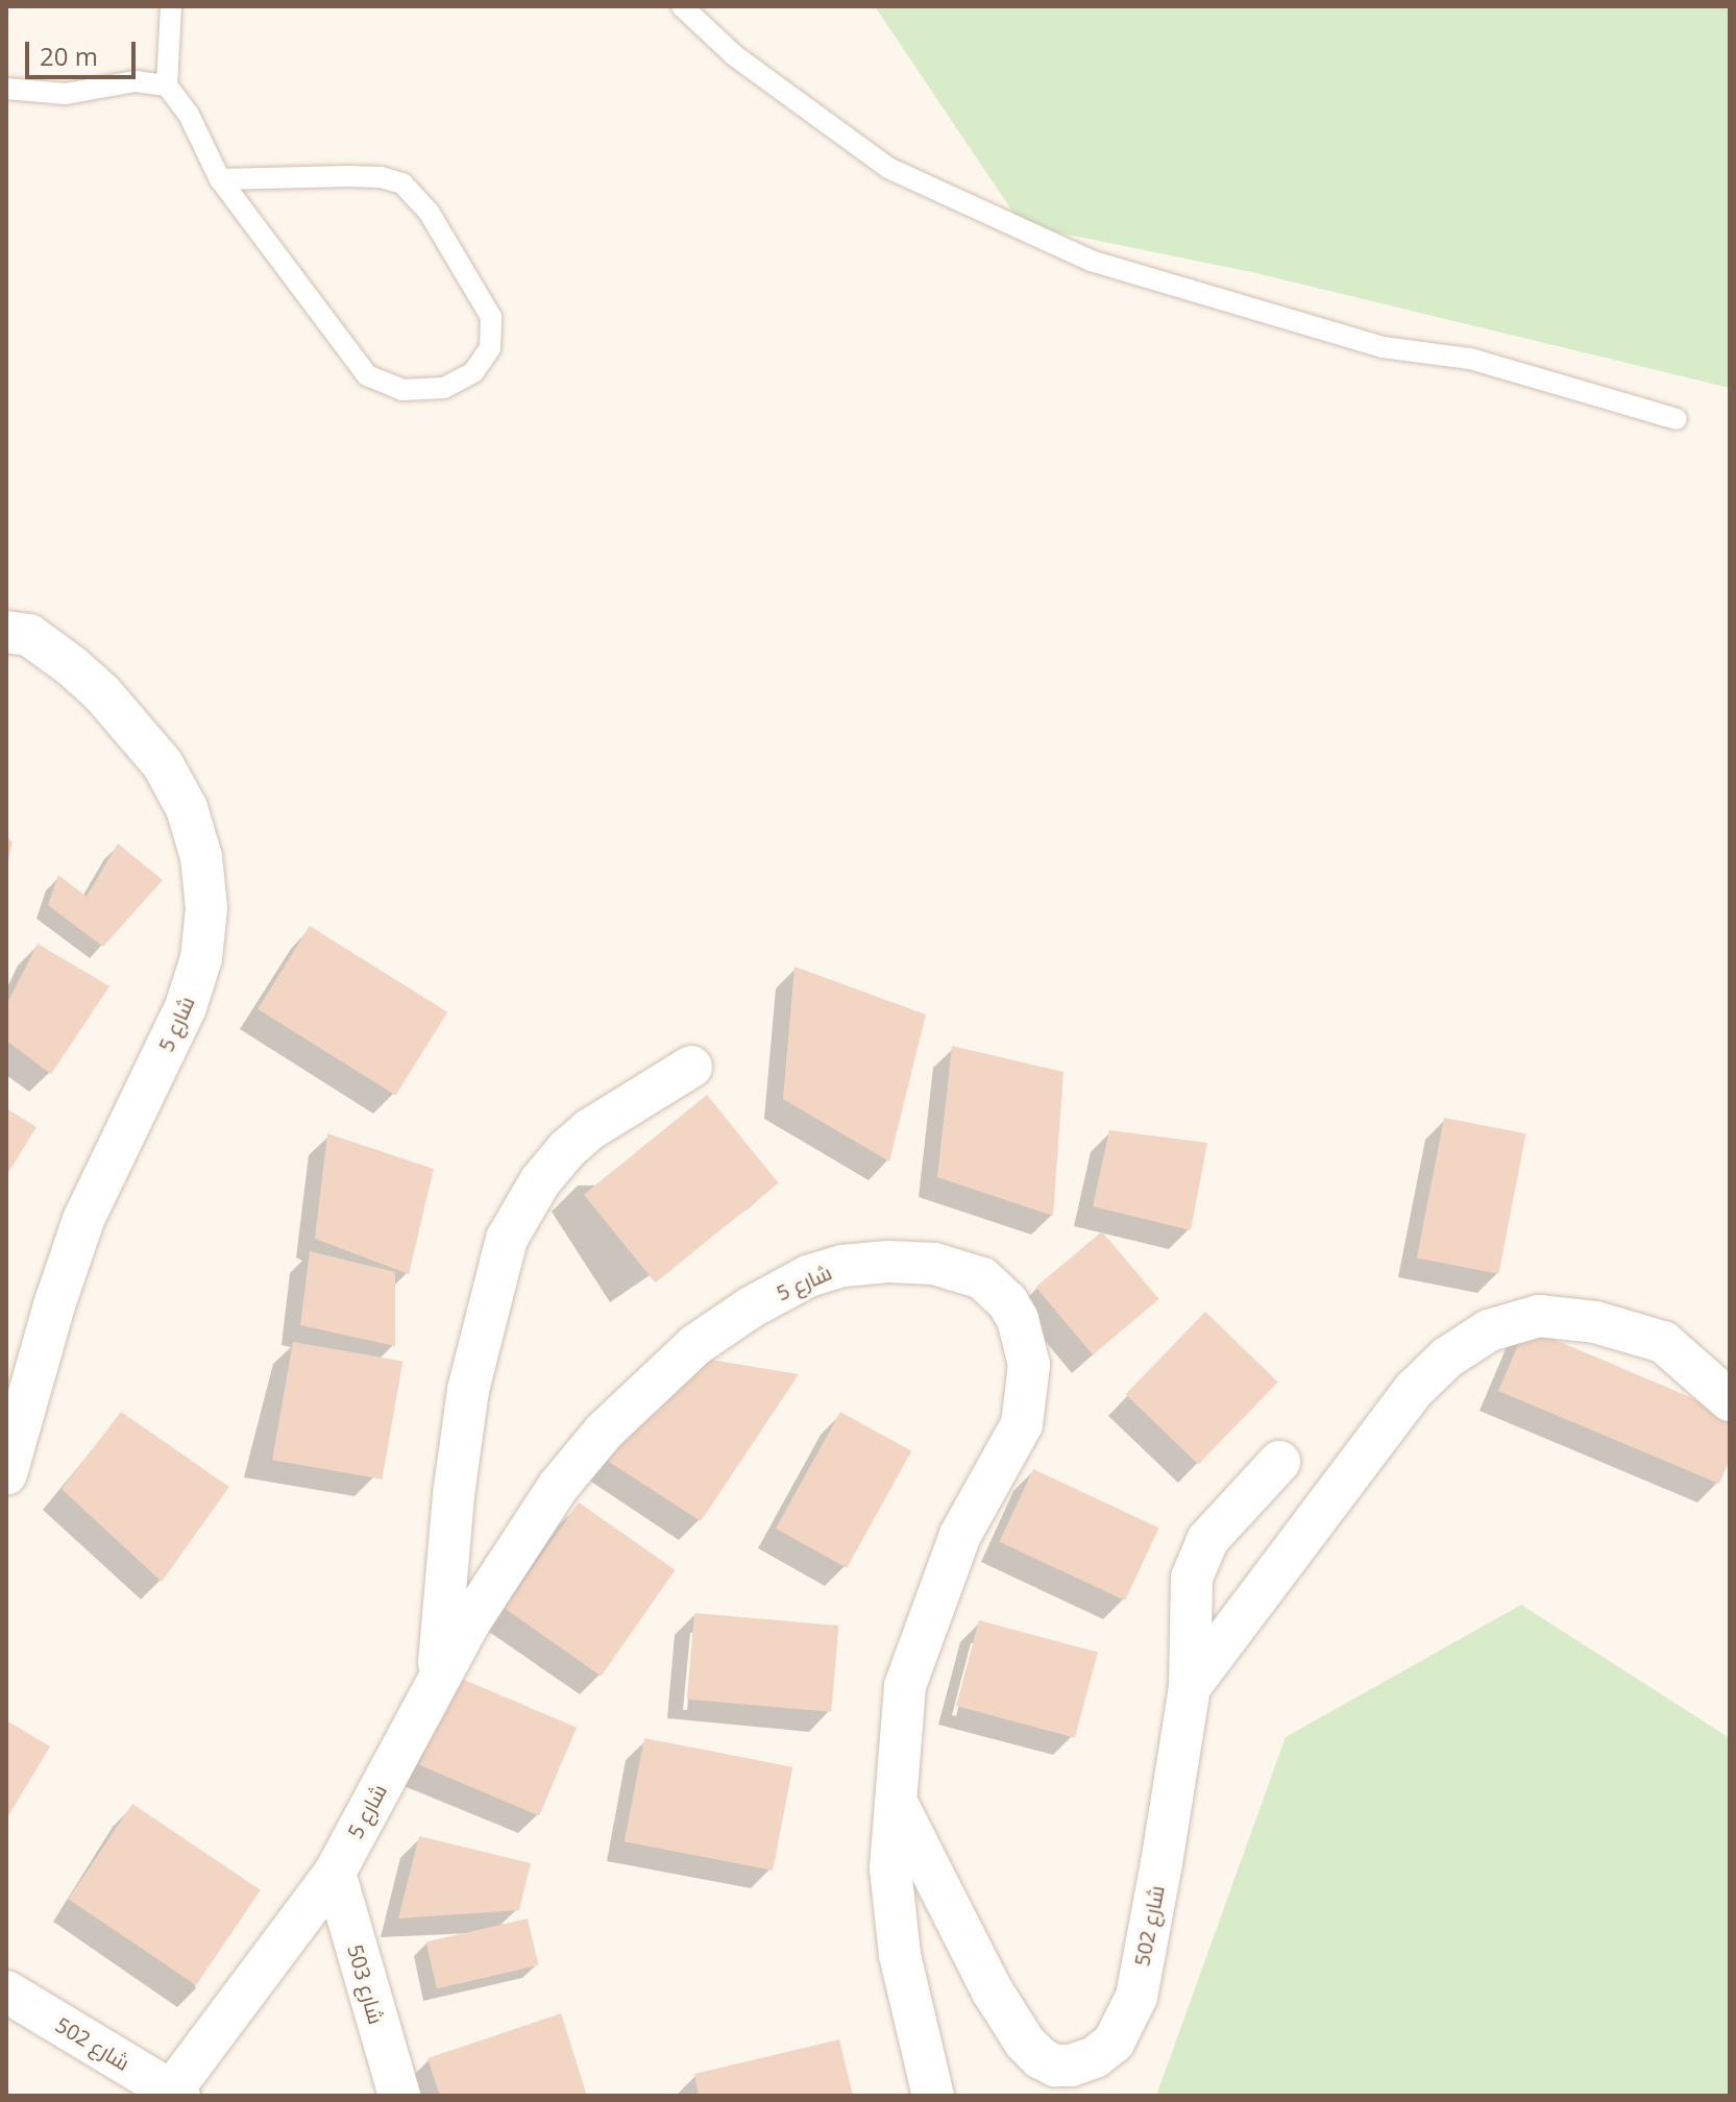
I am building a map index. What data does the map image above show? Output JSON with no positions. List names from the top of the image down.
{
  "streets": {
    "street": ["شارع 5", "شارع 502", "شارع 503"]
  },
  "crossings": [
    ["شارع 5", "شارع 502"],
    ["شارع 5", "شارع 503"]
  ],
  "scale_bar": "20 m"
}
